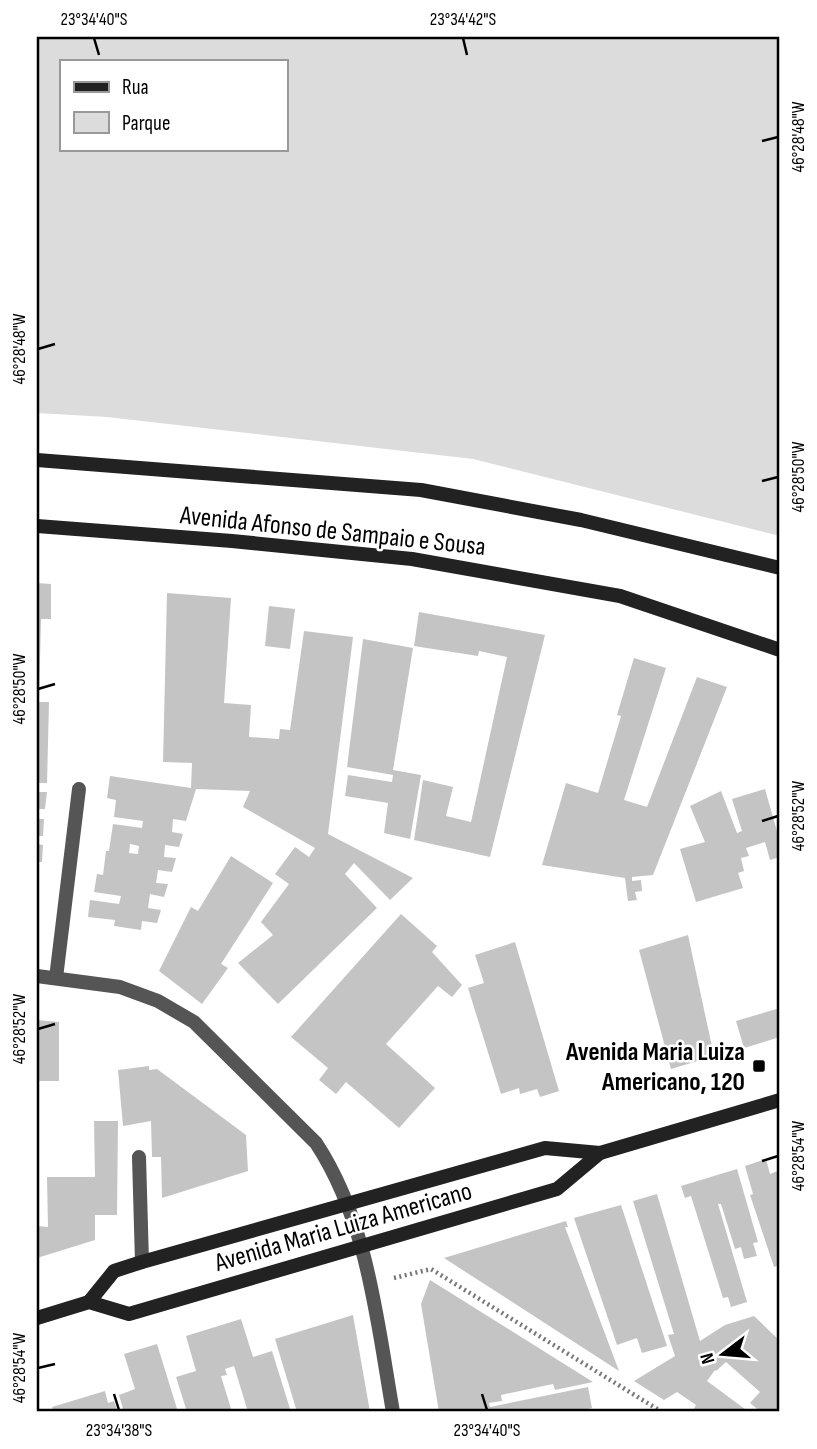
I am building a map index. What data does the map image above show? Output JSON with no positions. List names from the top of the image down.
{
  "streets": {
    "main road": ["Avenida Afonso de Sampaio e Sousa", "Avenida Maria Luiza Americano"]
  },
  "places": {
    "transit": ["Avenida Maria Luiza Americano, 120"]
  },
  "legend": ["Rua", "Parque"],
  "north": "left",
  "coordinates": [
    "23°34'40\"S",
    "23°34'42\"S",
    "46°28'48\"W",
    "46°28'50\"W",
    "46°28'52\"W",
    "46°28'54\"W",
    "23°34'38\"S"
  ]
}
